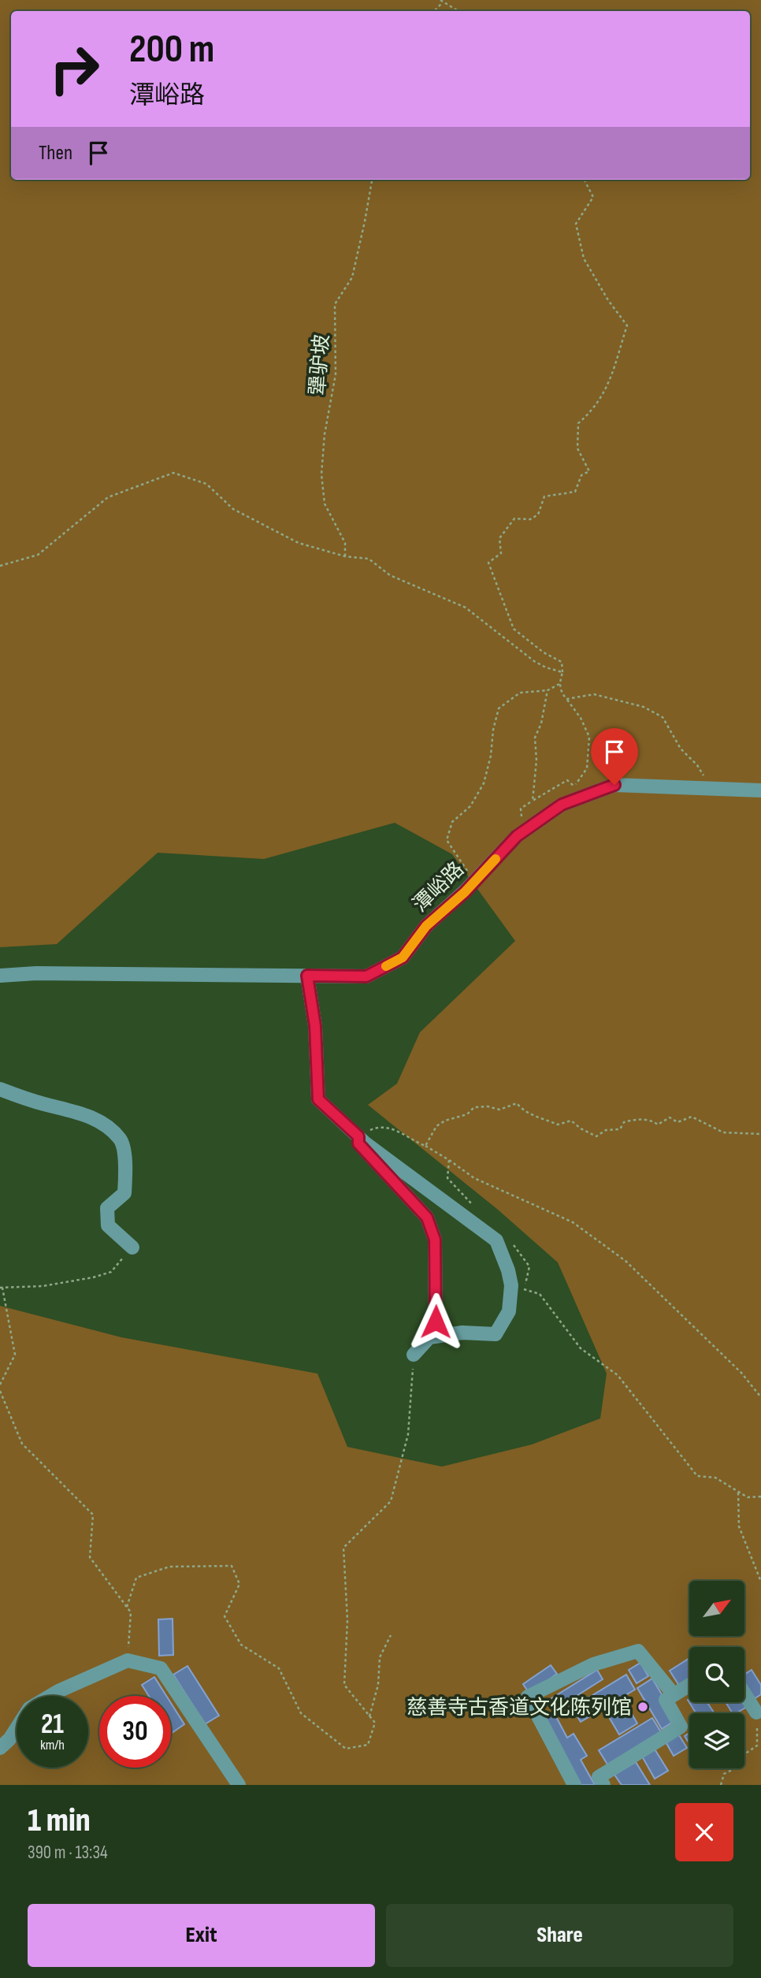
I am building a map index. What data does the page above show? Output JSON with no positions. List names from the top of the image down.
{
  "streets": {
    "street": ["潭峪路"],
    "path": ["犟驴坡"]
  },
  "places": ["慈善寺古香道文化陈列馆"],
  "north": "top right",
  "page": {
    "turn": ["200 m", "潭峪路"],
    "then": "Then",
    "speed": "21 km/h",
    "limit": "30",
    "heading": ["1 min", "390 m · 13:34"],
    "buttons": ["Exit", "Share"]
  }
}
